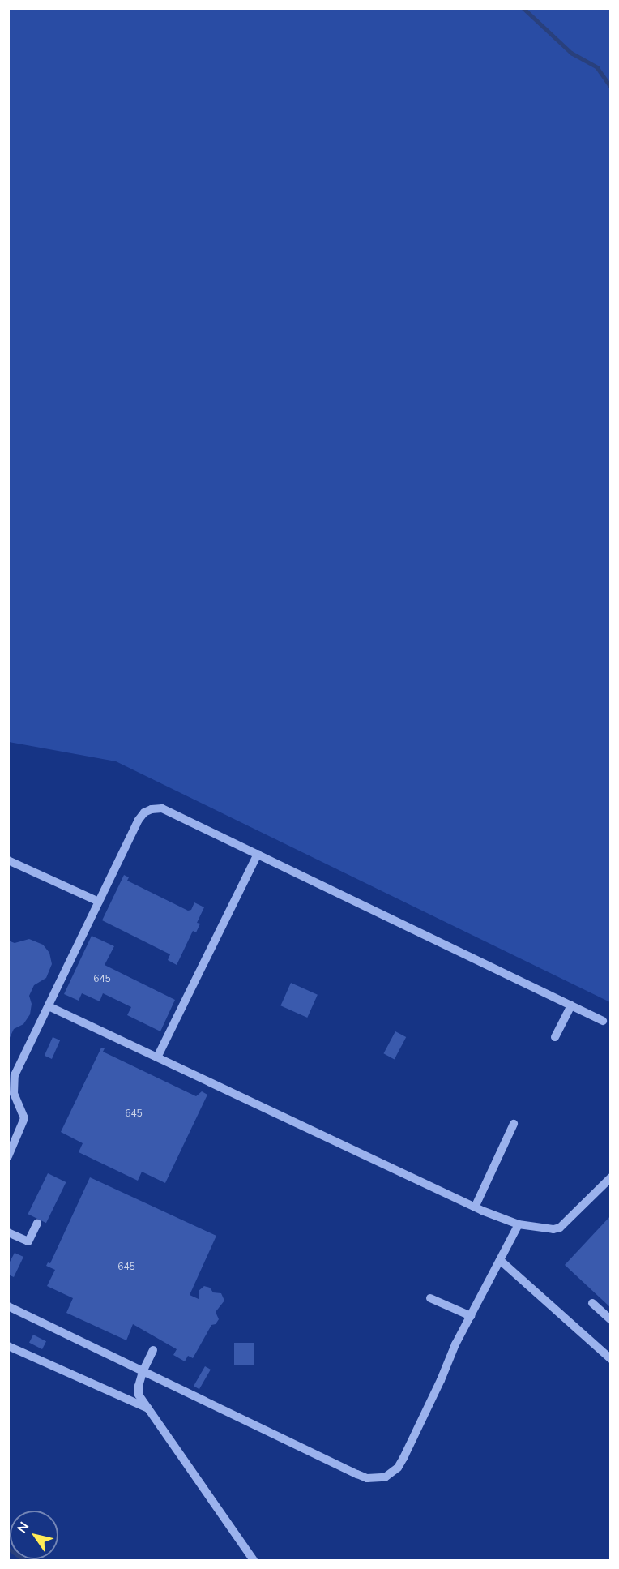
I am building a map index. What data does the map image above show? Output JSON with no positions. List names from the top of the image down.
{
  "house_numbers": ["645", "645", "645"],
  "north": "top left"
}
